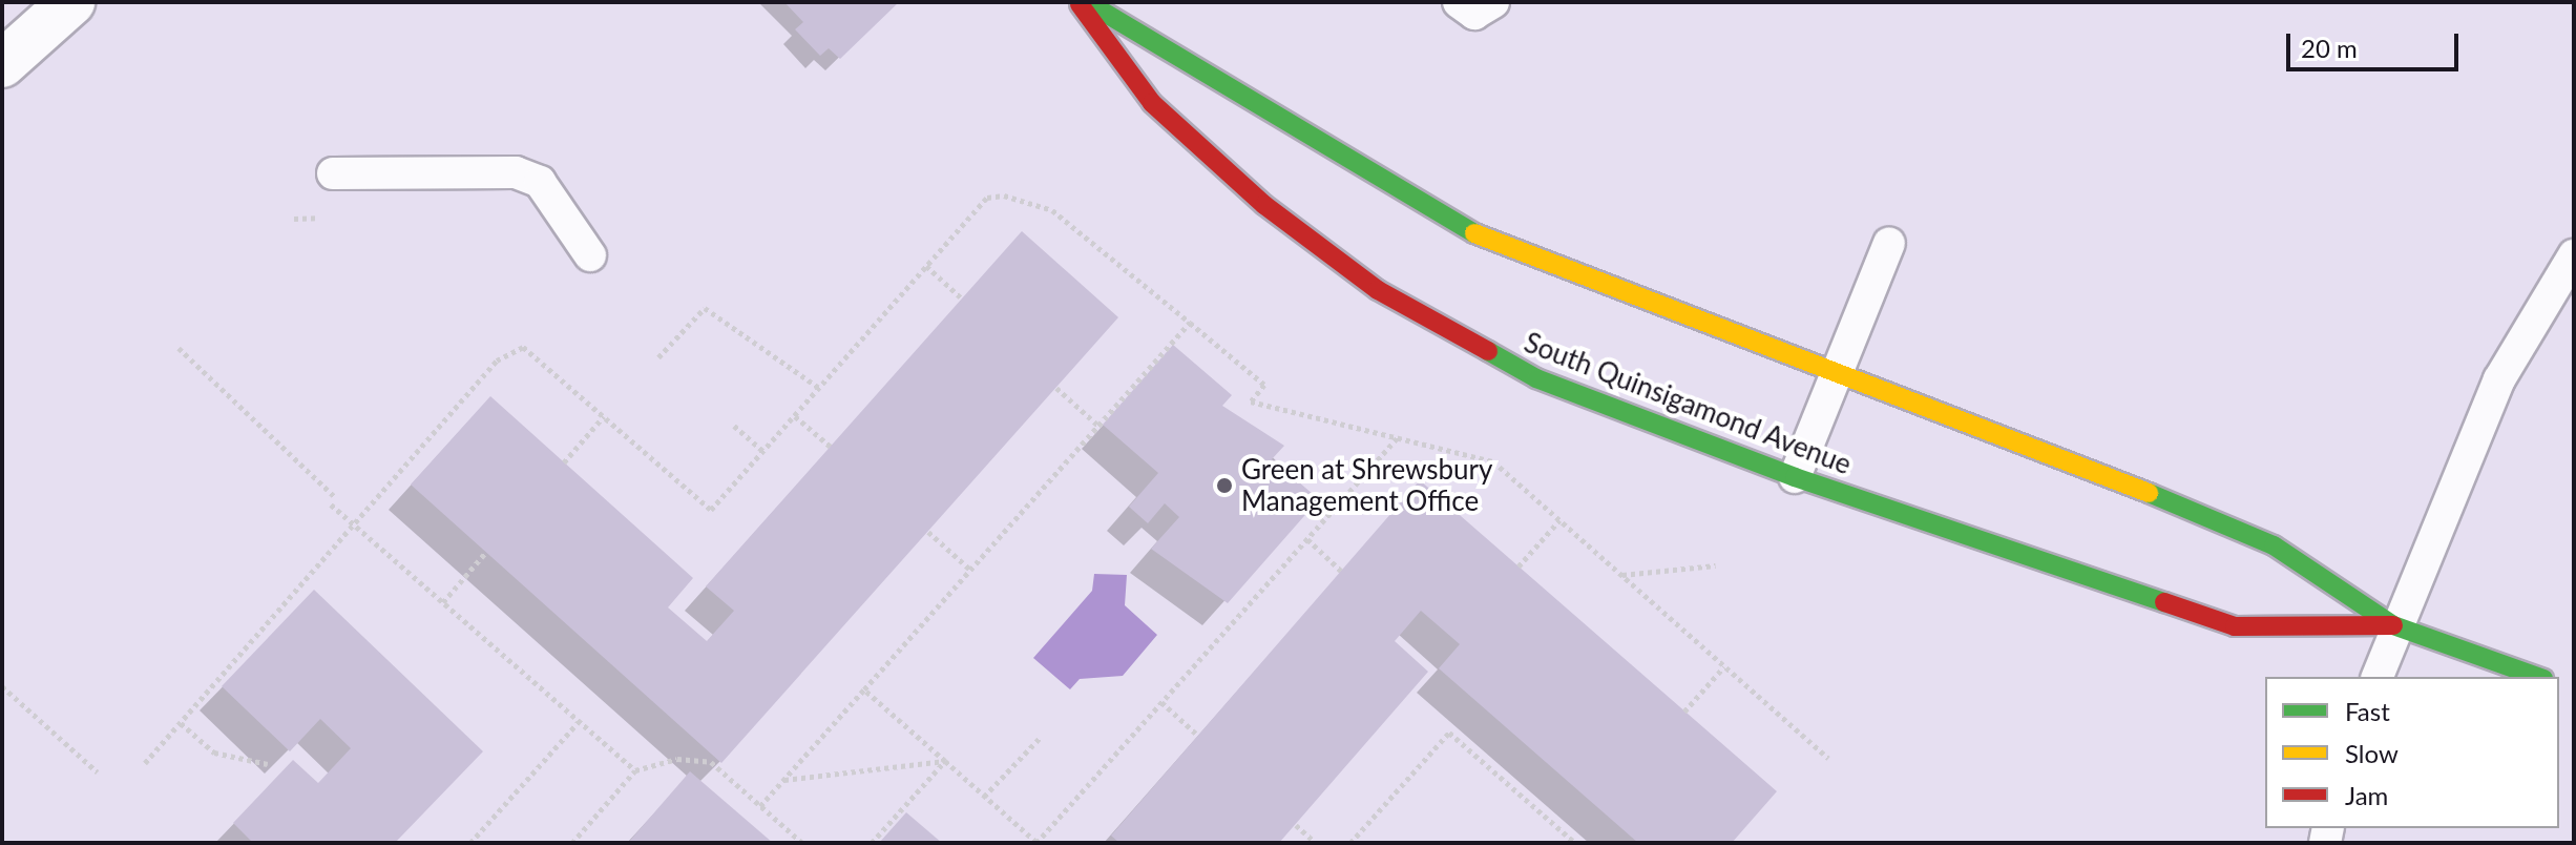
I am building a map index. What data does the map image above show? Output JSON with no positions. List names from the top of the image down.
{
  "streets": {
    "main road": ["South Quinsigamond Avenue"]
  },
  "places": ["Green at Shrewsbury Management Office"],
  "legend": ["Fast", "Slow", "Jam"],
  "scale_bar": "20 m"
}
